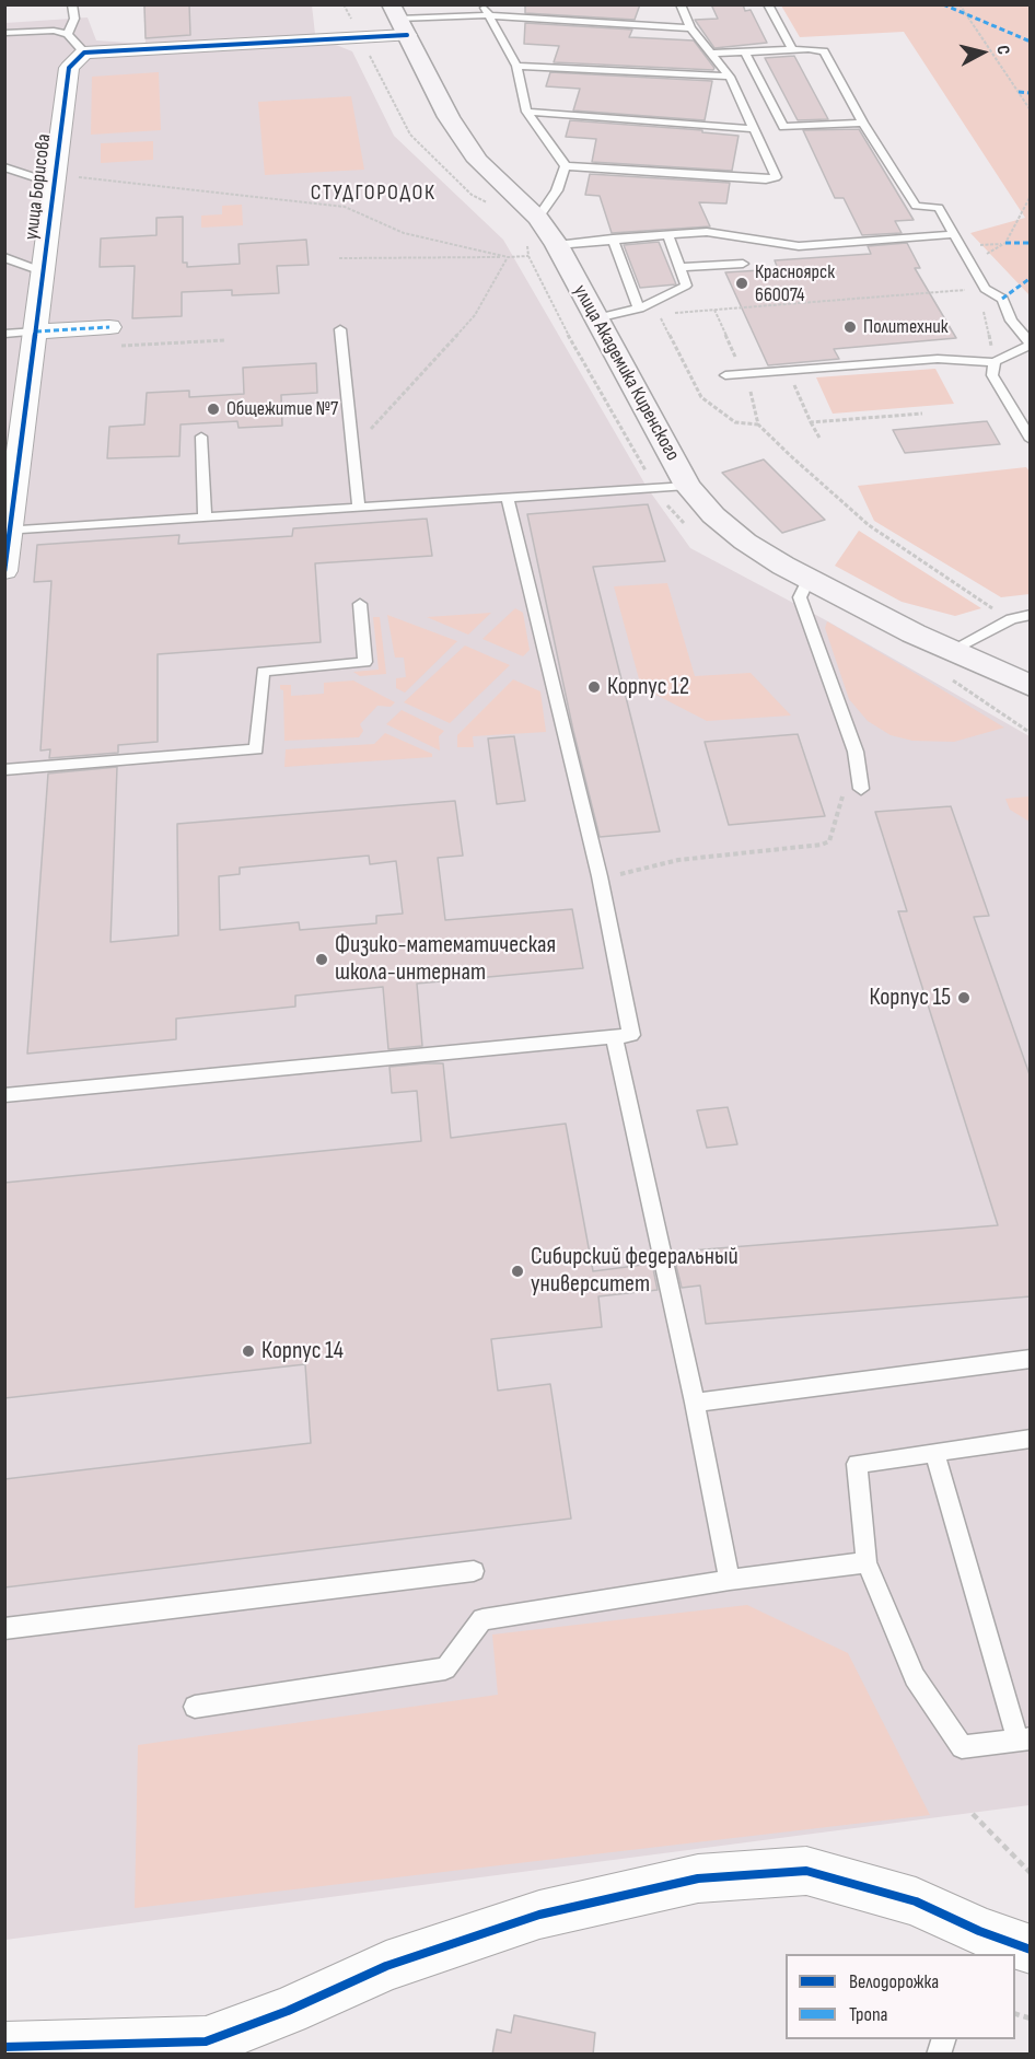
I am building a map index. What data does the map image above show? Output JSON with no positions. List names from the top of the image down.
{
  "streets": {
    "main road": ["улица Академика Киренского"],
    "street": ["улица Борисова"]
  },
  "districts": ["СТУДГОРОДОК"],
  "places": [
    "Красноярск 660074",
    "Политехник",
    "Общежитие №7",
    "Корпус 12",
    "Физико-математическая школа-интернат",
    "Корпус 15",
    "Сибирский федеральный университет",
    "Корпус 14"
  ],
  "legend": ["Велодорожка", "Тропа"],
  "north": "right"
}
